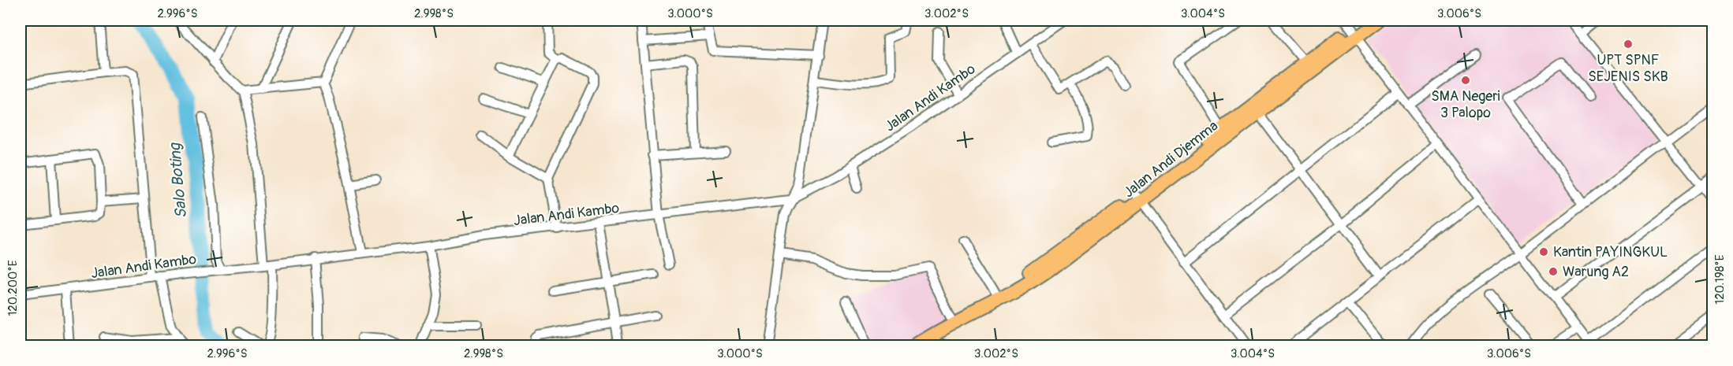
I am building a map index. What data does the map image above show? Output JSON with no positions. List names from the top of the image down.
{
  "streets": {
    "highway": ["Jalan Andi Djemma"],
    "street": ["Jalan Andi Kambo"]
  },
  "water": ["Salo Boting"],
  "places": [
    "UPT SPNF SEJENIS SKB",
    "SMA Negeri 3 Palopo",
    "Kantin PAYINGKUL",
    "Warung A2"
  ],
  "coordinates": [
    "2.996°S",
    "2.998°S",
    "3.000°S",
    "3.002°S",
    "3.004°S",
    "3.006°S",
    "120.198°E",
    "120.200°E"
  ]
}
